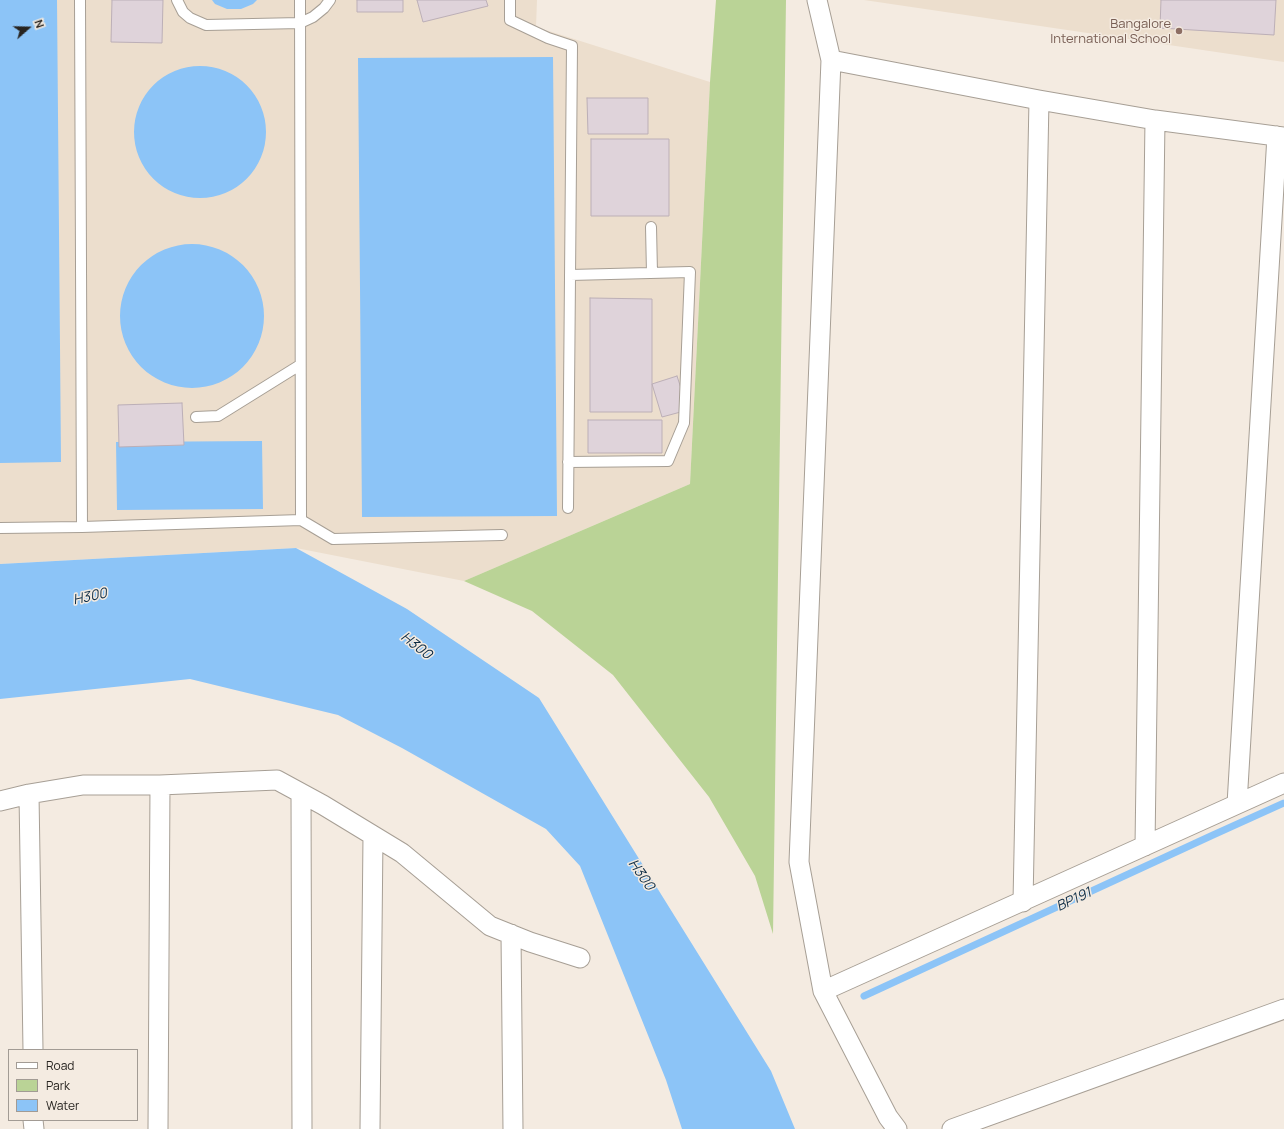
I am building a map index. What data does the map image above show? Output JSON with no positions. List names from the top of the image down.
{
  "water": ["H300", "BP191"],
  "places": ["Bangalore International School"],
  "legend": ["Road", "Park", "Water"],
  "north": "right"
}
